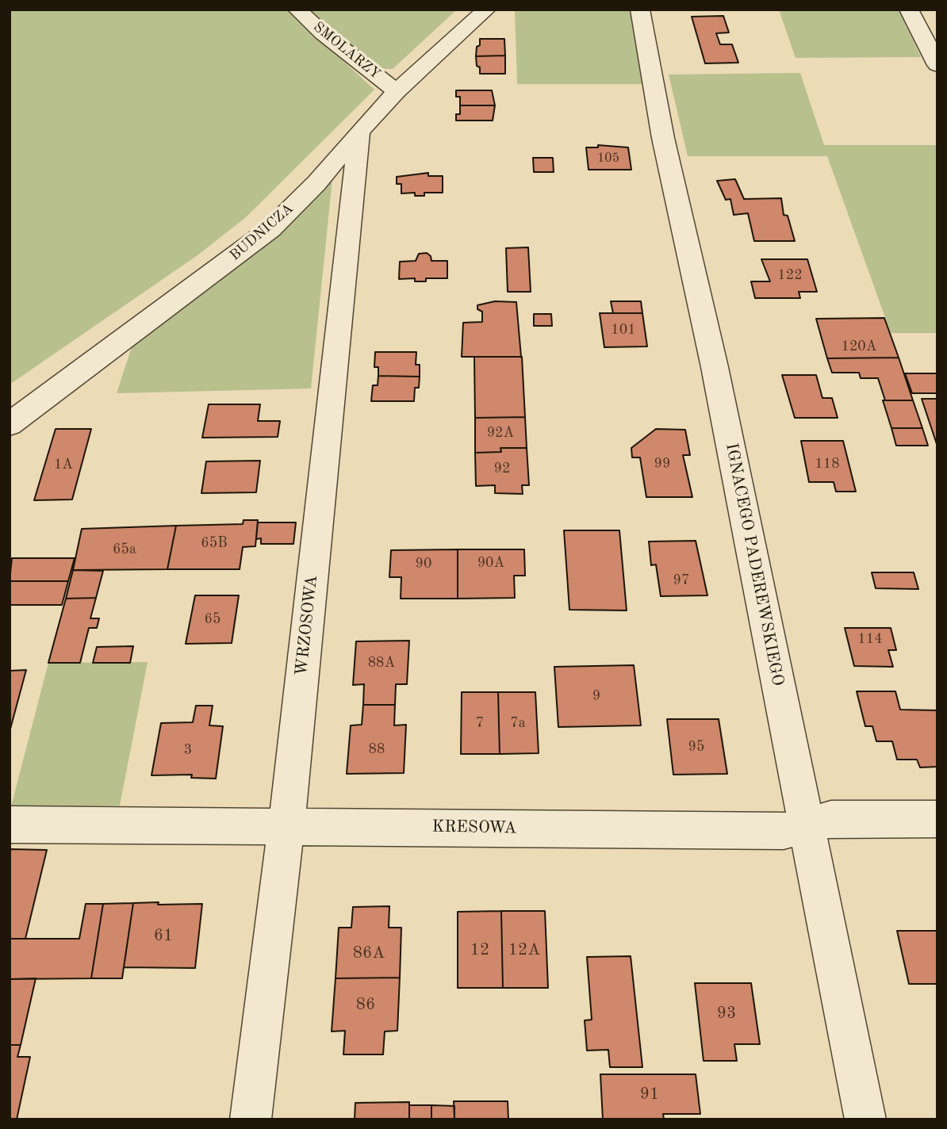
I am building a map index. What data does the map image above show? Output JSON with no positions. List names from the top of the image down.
{
  "streets": {
    "street": [
      "SMOLARZY",
      "BUDNICZA",
      "IGNACEGO PADEREWSKIEGO",
      "WRZOSOWA",
      "KRESOWA"
    ]
  },
  "crossings": [
    ["SMOLARZY", "BUDNICZA"],
    ["BUDNICZA", "WRZOSOWA"],
    ["IGNACEGO PADEREWSKIEGO", "KRESOWA"],
    ["WRZOSOWA", "KRESOWA"]
  ],
  "house_numbers": [
    "105",
    "122",
    "101",
    "120A",
    "92A",
    "99",
    "118",
    "1A",
    "92",
    "65B",
    "65a",
    "90A",
    "90",
    "97",
    "65",
    "114",
    "88A",
    "9",
    "7",
    "7a",
    "95",
    "88",
    "3",
    "61",
    "12",
    "12A",
    "86A",
    "86",
    "93",
    "91"
  ]
}
